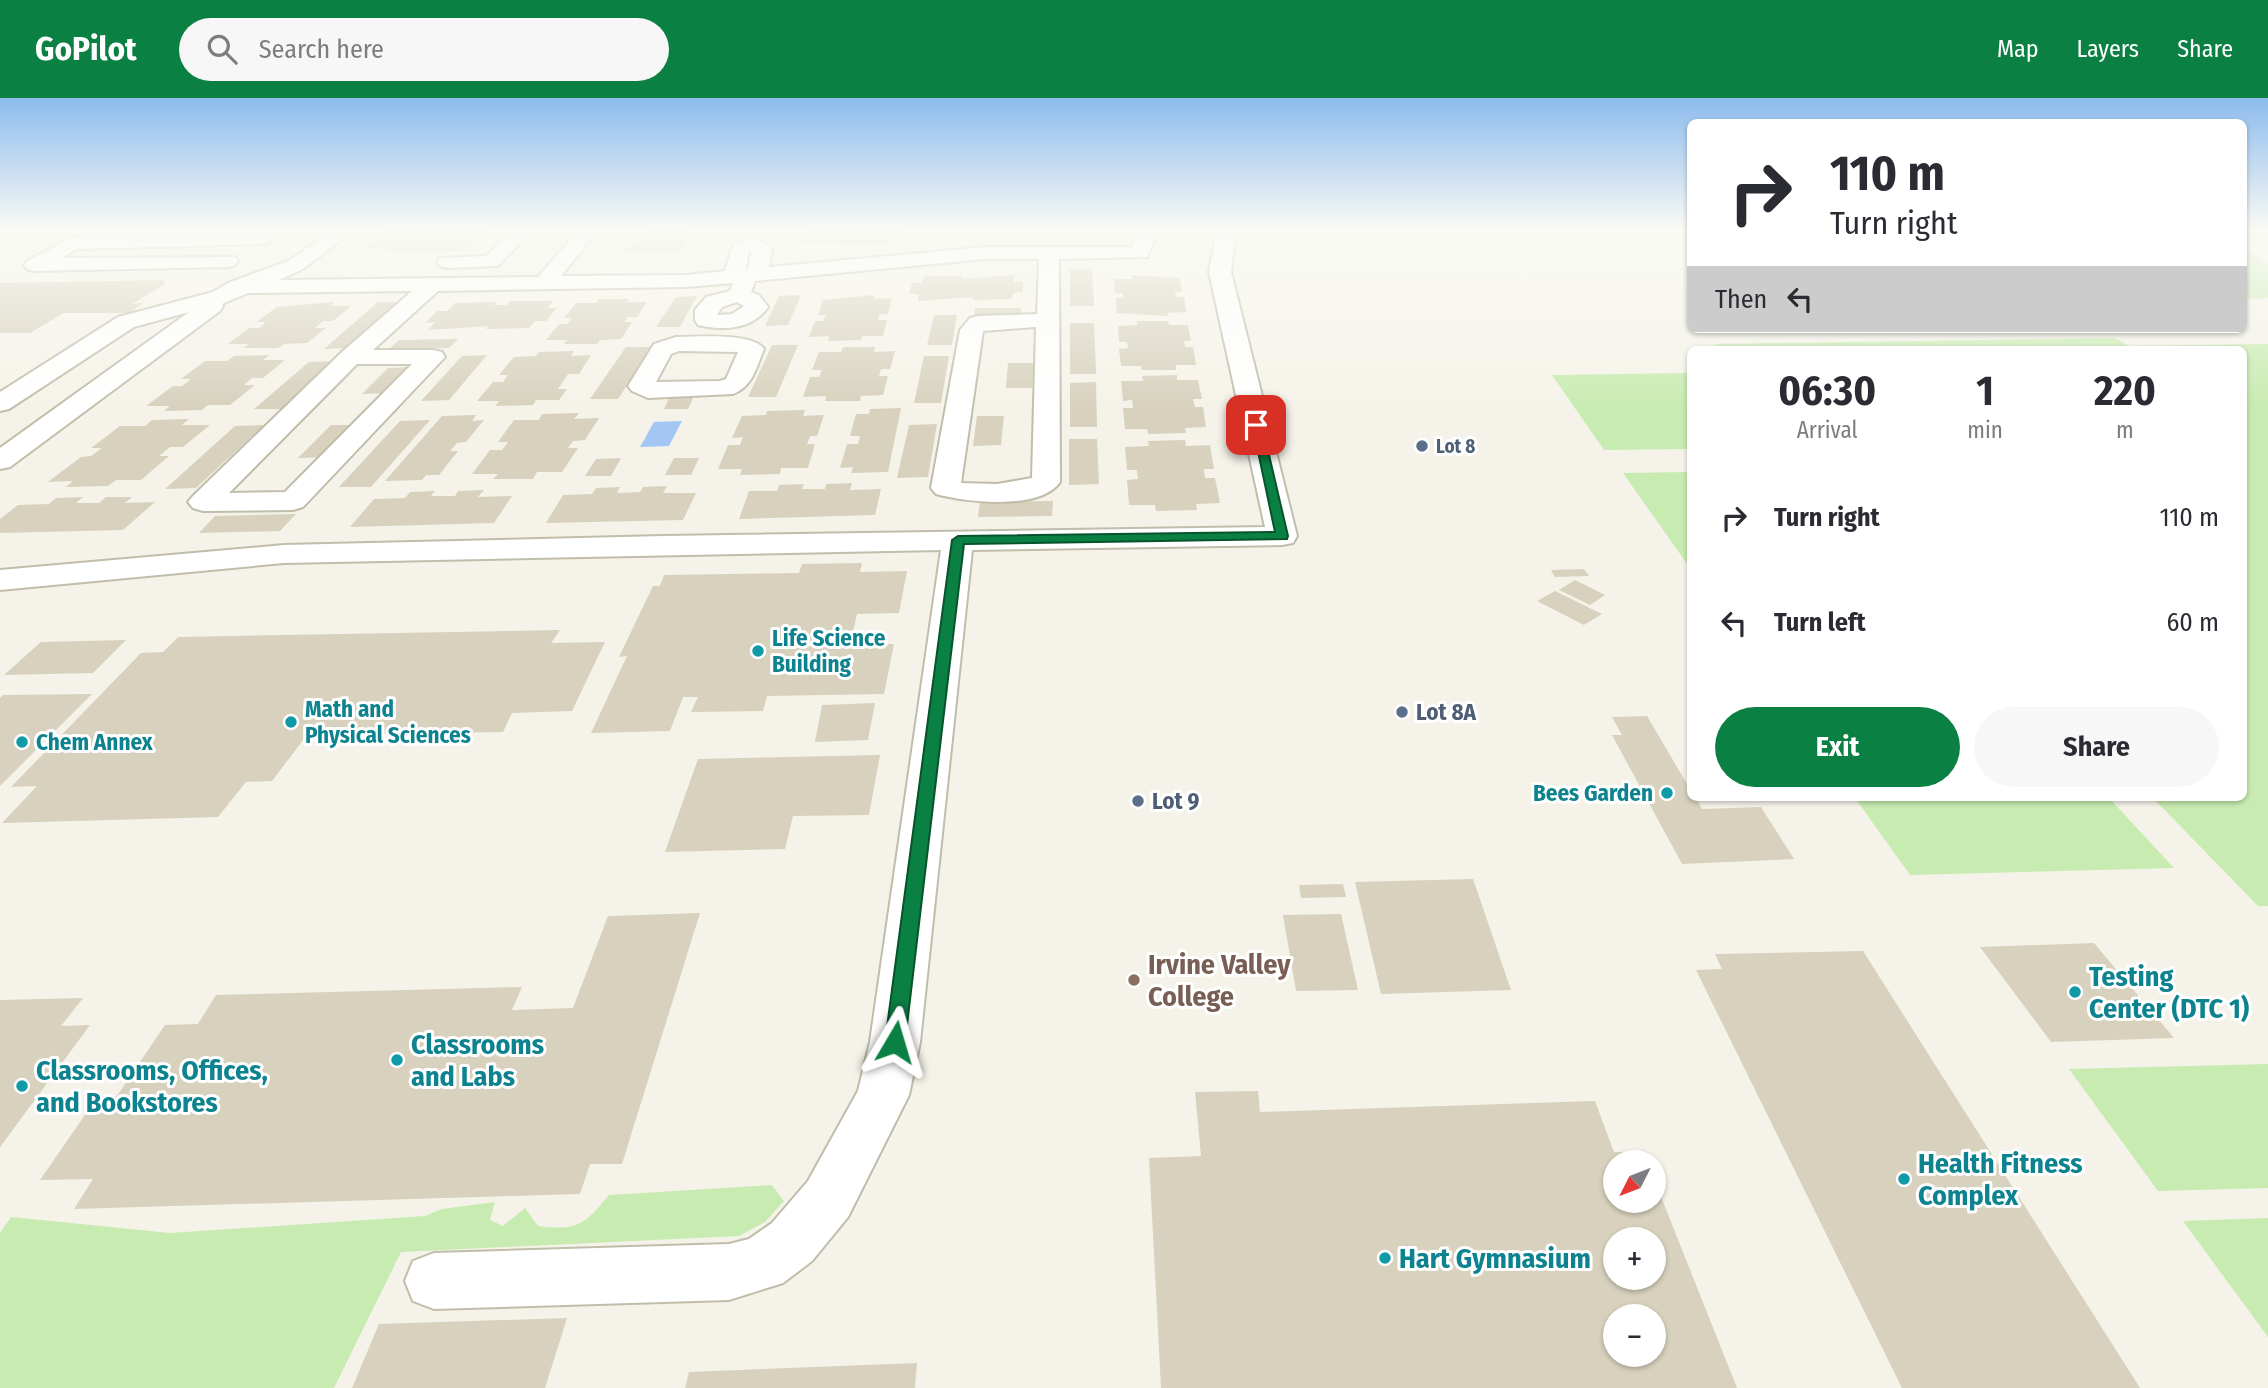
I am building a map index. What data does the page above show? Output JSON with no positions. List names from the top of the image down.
{
  "places": [
    "Lot 8",
    "Life Science Building",
    "Lot 8A",
    "Math and Physical Sciences",
    "Chem Annex",
    "Bees Garden",
    "Lot 9",
    "Irvine Valley College",
    "Testing Center (DTC 1)",
    "Classrooms and Labs",
    "Classrooms, Offices, and Bookstores",
    "Health Fitness Complex",
    "Hart Gymnasium"
  ],
  "north": "bottom left",
  "page": {
    "header": "GoPilot",
    "search": "Search here",
    "nav": ["Map", "Layers", "Share"],
    "turn": ["110 m", "Turn right"],
    "then": "Then",
    "eta": [
      "06:30",
      "Arrival",
      "1",
      "min",
      "220",
      "m"
    ],
    "list": [
      {
        "name": "Turn right",
        "value": "110 m"
      },
      {
        "name": "Turn left",
        "value": "60 m"
      }
    ],
    "buttons": ["Exit", "Share"],
    "map_buttons": ["+", "−"]
  }
}
